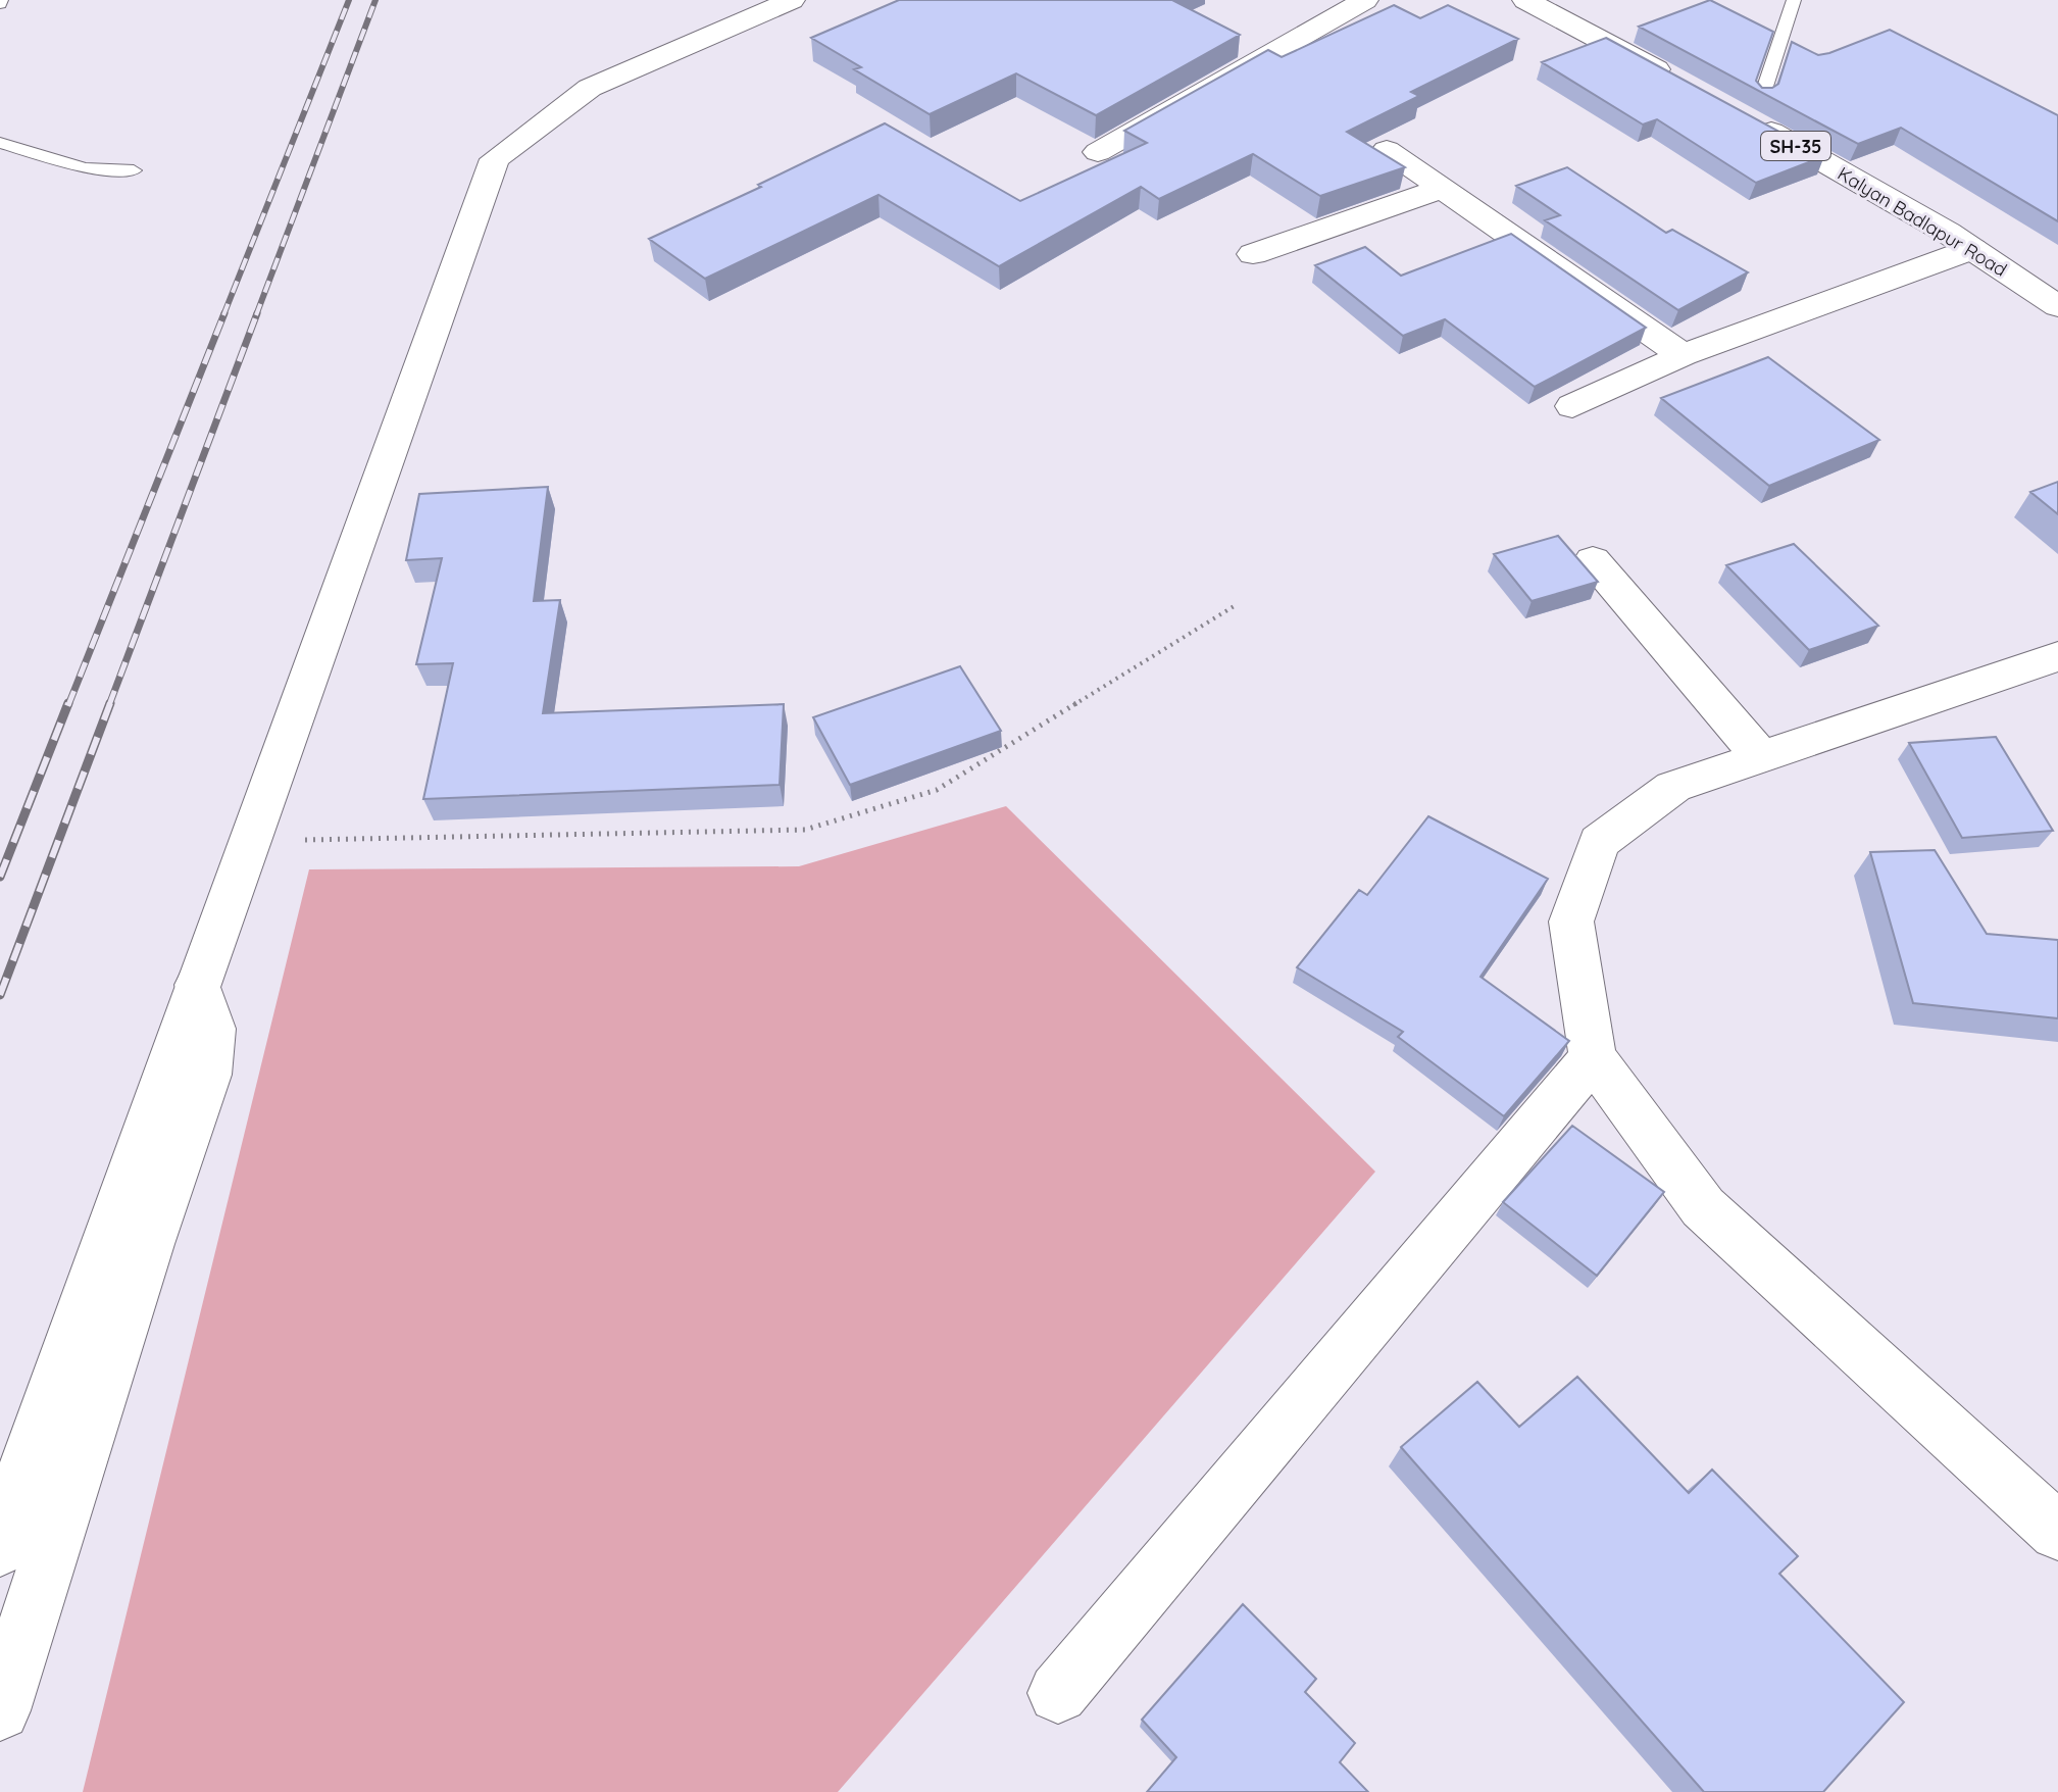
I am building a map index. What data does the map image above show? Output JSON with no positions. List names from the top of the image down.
{
  "streets": {
    "street": ["SH-35", "Kalyan Badlapur Road"]
  }
}
